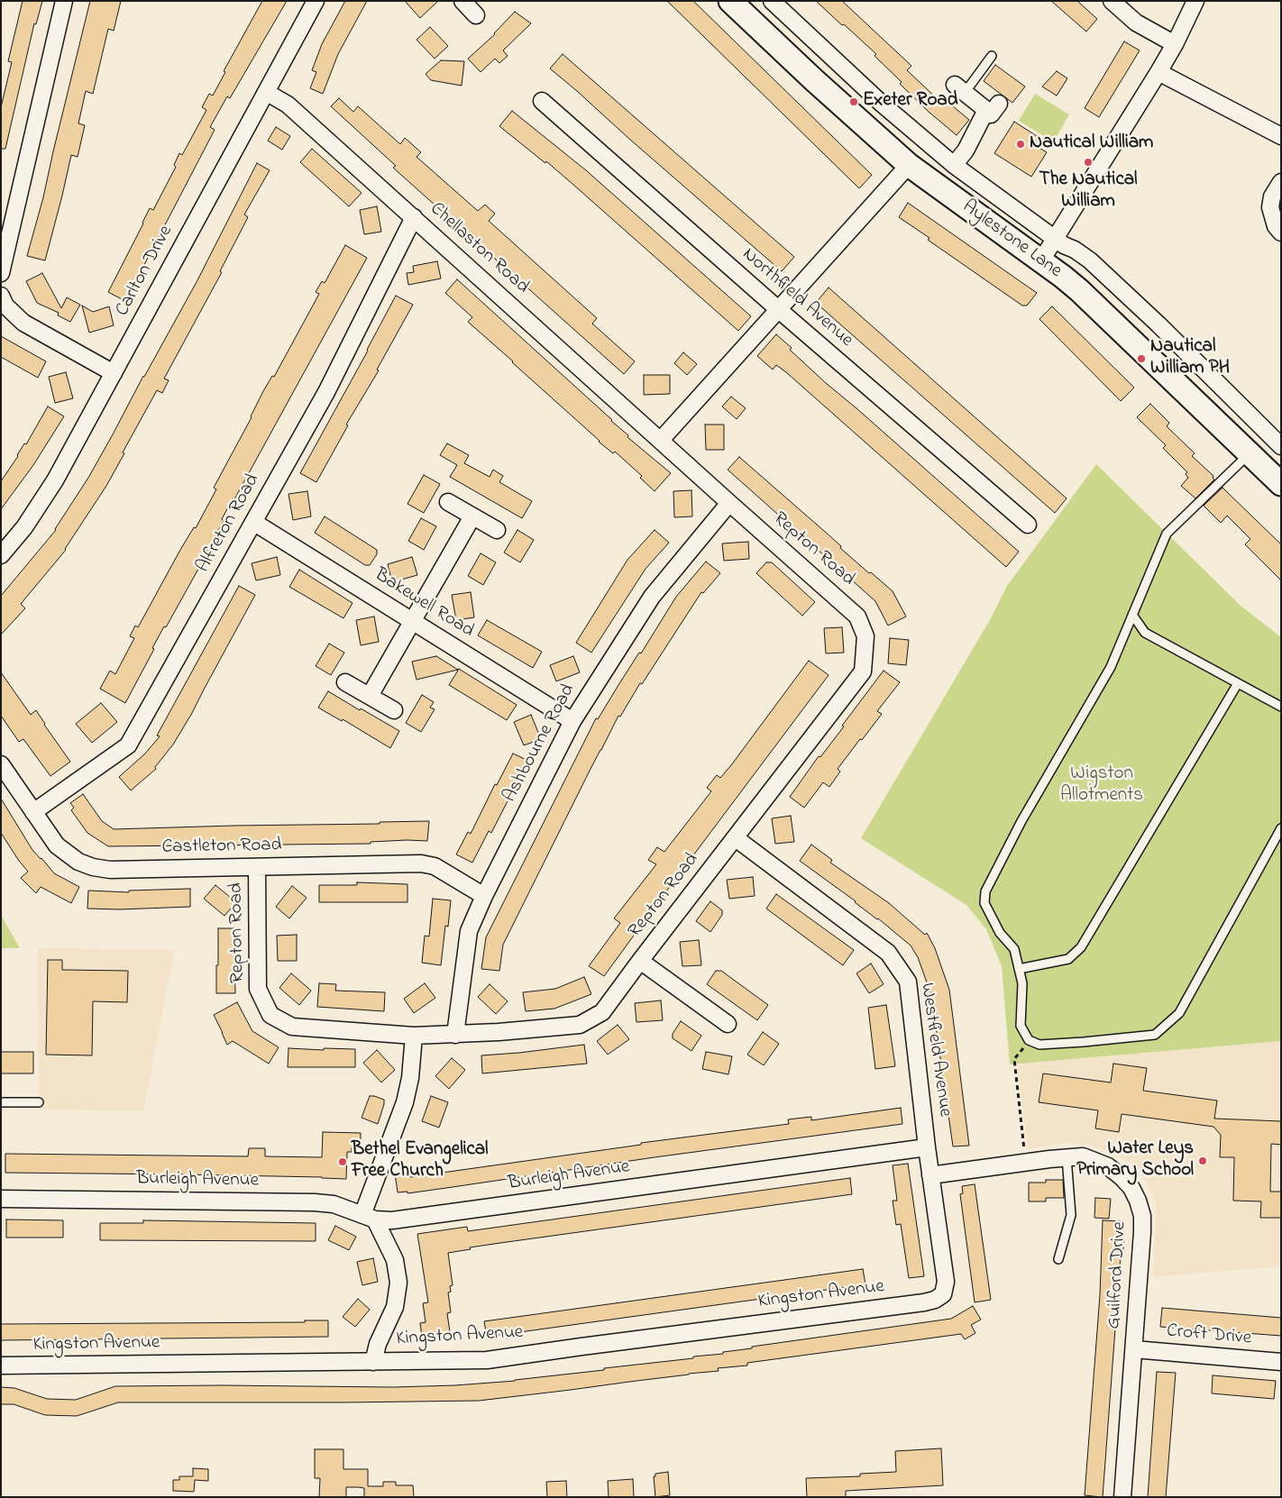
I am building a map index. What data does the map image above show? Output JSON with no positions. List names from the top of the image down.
{
  "streets": {
    "main road": ["Aylestone Lane"],
    "street": [
      "Chellaston Road",
      "Carlton Drive",
      "Northfield Avenue",
      "Alfreton Road",
      "Repton Road",
      "Bakewell Road",
      "Ashbourne Road",
      "Castleton Road",
      "Westfield Avenue",
      "Burleigh Avenue",
      "Guilford Drive",
      "Kingston Avenue",
      "Croft Drive"
    ]
  },
  "crossings": [
    ["Chellaston Road", "Carlton Drive"],
    ["Chellaston Road", "Alfreton Road"],
    ["Chellaston Road", "Repton Road"],
    ["Alfreton Road", "Bakewell Road"],
    ["Alfreton Road", "Castleton Road"],
    ["Repton Road", "Ashbourne Road"],
    ["Repton Road", "Castleton Road"],
    ["Repton Road", "Westfield Avenue"],
    ["Bakewell Road", "Ashbourne Road"],
    ["Ashbourne Road", "Castleton Road"],
    ["Westfield Avenue", "Burleigh Avenue"],
    ["Westfield Avenue", "Guilford Drive"],
    ["Westfield Avenue", "Kingston Avenue"],
    ["Guilford Drive", "Croft Drive"]
  ],
  "parks": ["Wigston Allotments"],
  "places": [
    "Exeter Road",
    "Nautical William",
    "The Nautical William",
    "Nautical William PH",
    "Water Leys Primary School",
    "Bethel Evangelical Free Church"
  ]
}
